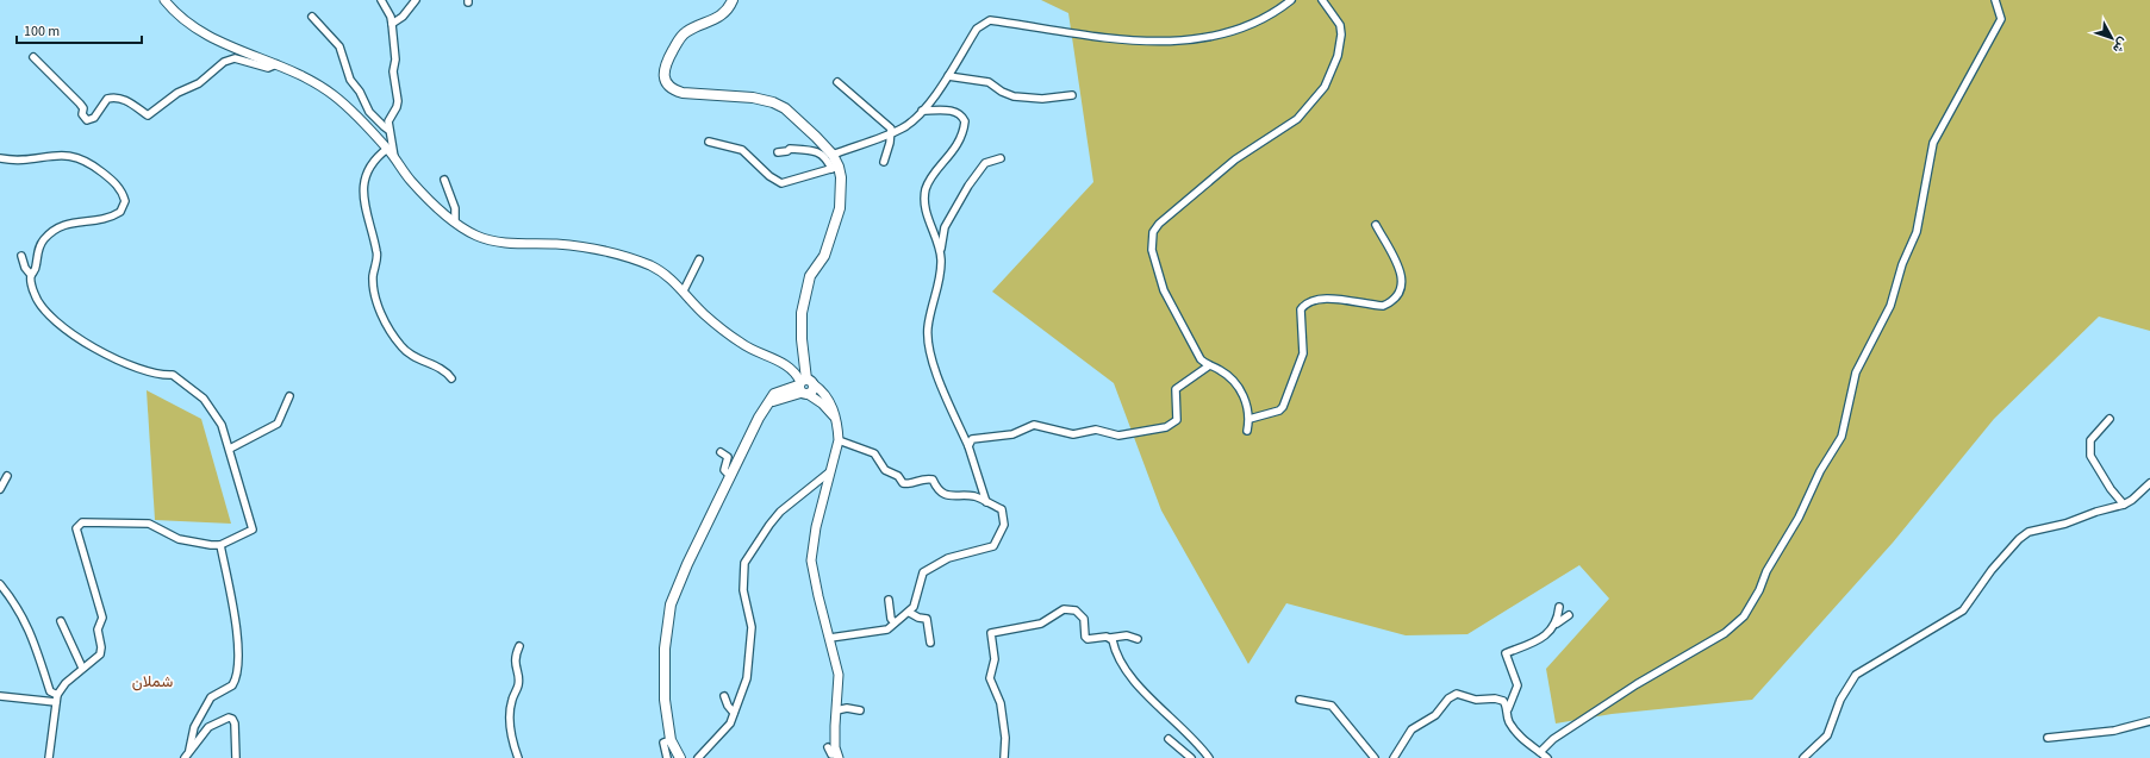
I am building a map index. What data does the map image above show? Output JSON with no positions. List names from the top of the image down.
{
  "districts": ["شملان"],
  "scale_bar": "100 m",
  "north": "bottom right"
}
